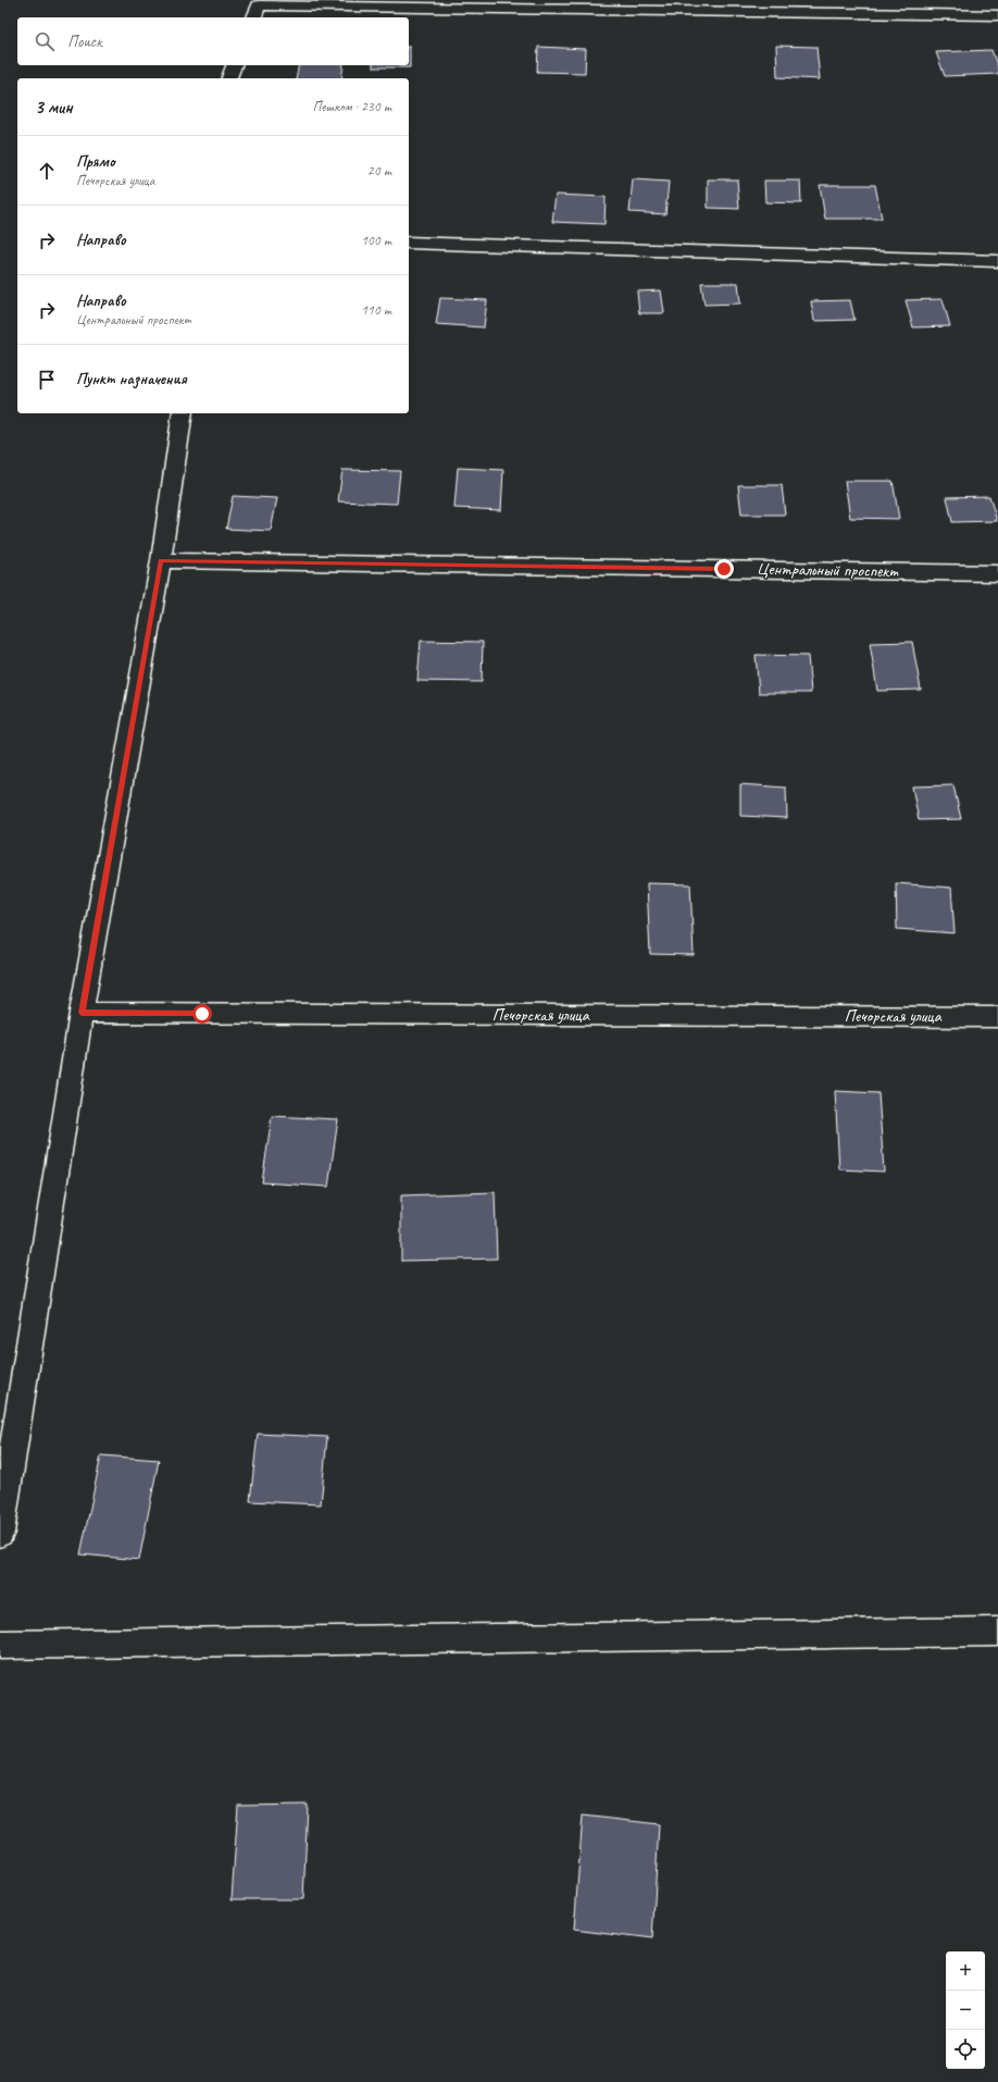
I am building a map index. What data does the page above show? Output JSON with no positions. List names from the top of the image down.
{
  "streets": {
    "street": ["Центральный проспект", "Печорская улица"]
  },
  "page": {
    "search": "Поиск",
    "heading": ["3 мин", "Пешком · 230 m"],
    "list": [
      ["Прямо", "Печорская улица", "20 m"],
      ["Направо", "100 m"],
      ["Направо", "Центральный проспект", "110 m"],
      "Пункт назначения"
    ],
    "map_buttons": ["+", "−"]
  }
}
